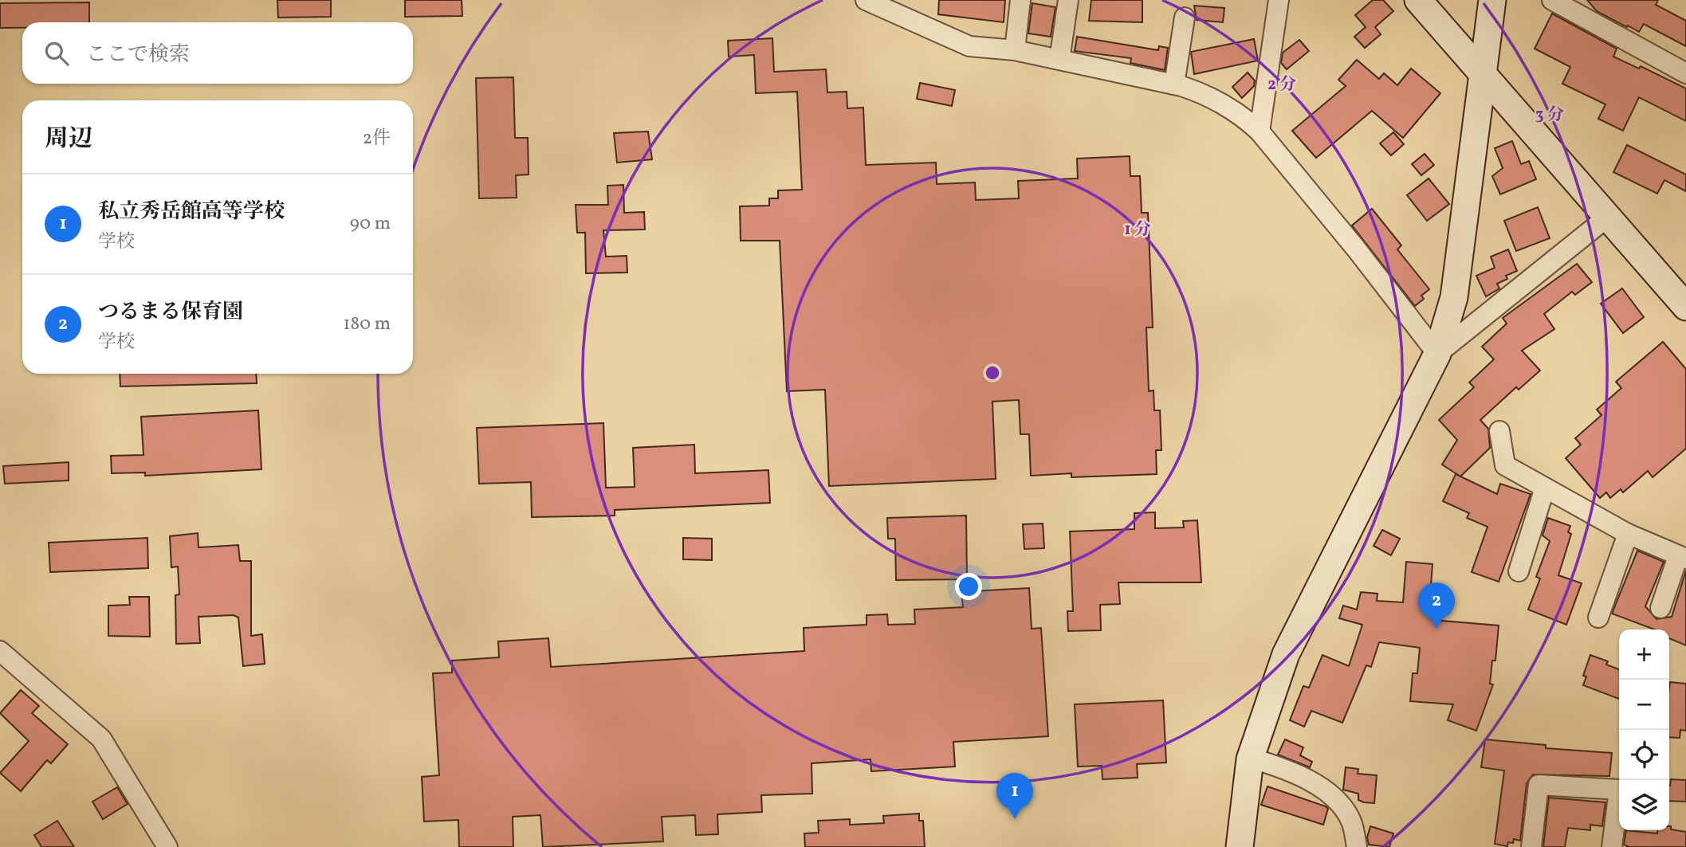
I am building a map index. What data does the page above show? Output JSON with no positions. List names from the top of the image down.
{
  "page": {
    "search": "ここで検索",
    "heading": ["周辺", "2件"],
    "list": [
      {
        "mark": "1",
        "name": "私立秀岳館高等学校",
        "note": "学校",
        "value": "90 m"
      },
      {
        "mark": "2",
        "name": "つるまる保育園",
        "note": "学校",
        "value": "180 m"
      }
    ],
    "pins": ["2", "1"],
    "map_buttons": ["+", "−"]
  },
  "rings": ["2 分", "3 分", "1 分"]
}
